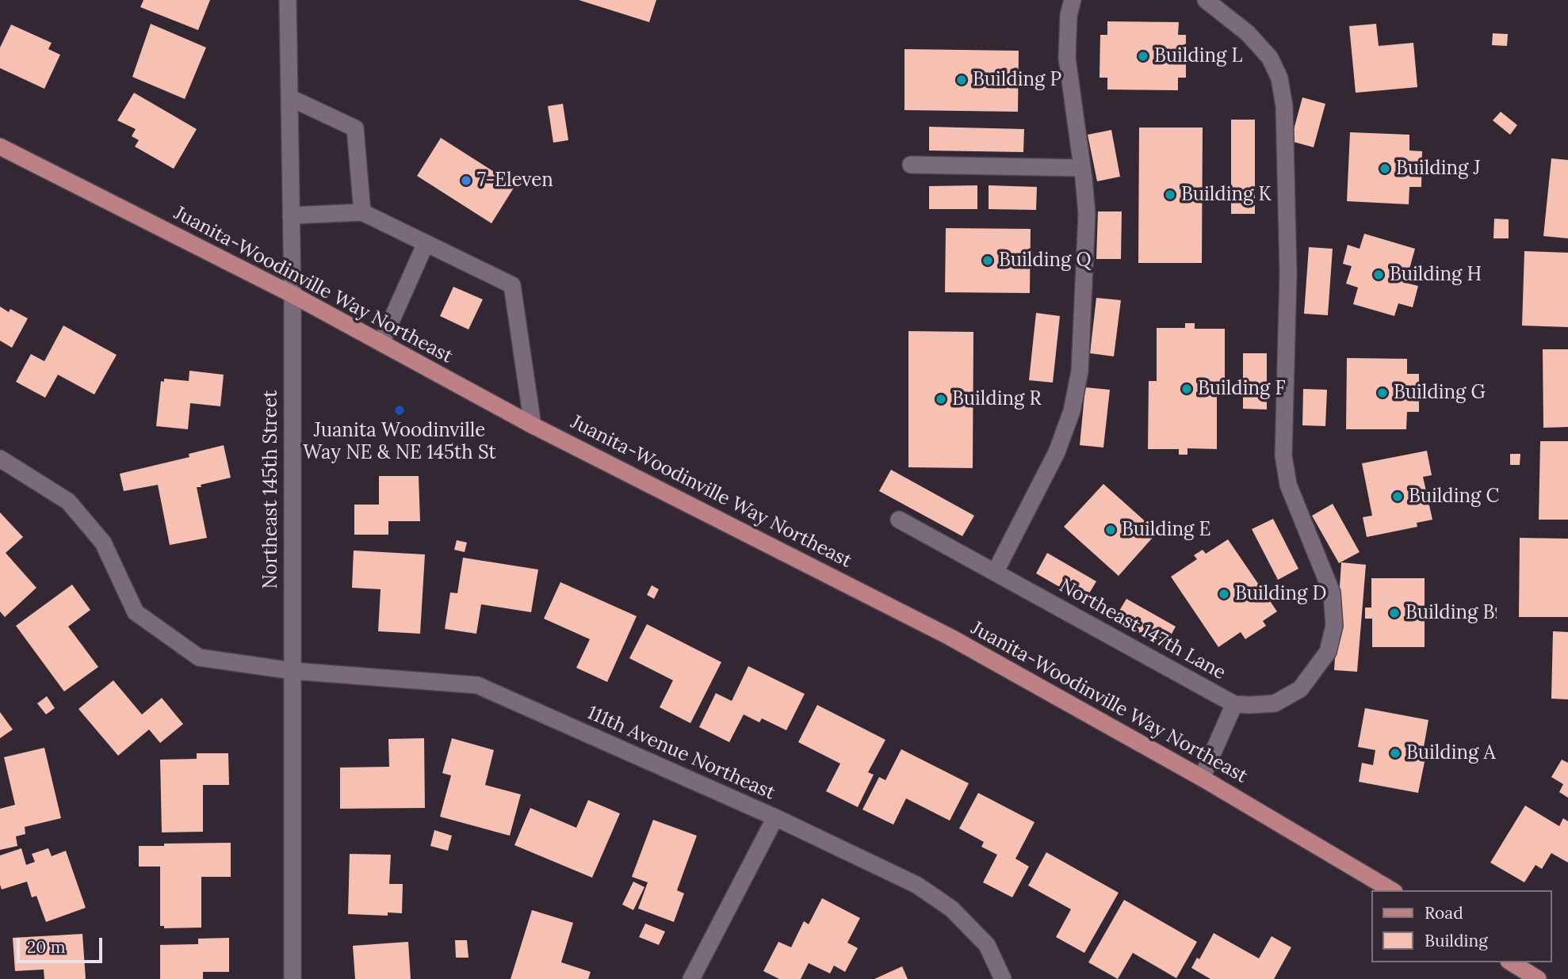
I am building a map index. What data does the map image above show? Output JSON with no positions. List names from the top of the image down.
{
  "streets": {
    "main road": ["Juanita-Woodinville Way Northeast"],
    "street": ["Northeast 145th Street", "Northeast 147th Lane", "111th Avenue Northeast"]
  },
  "crossings": [
    ["Juanita-Woodinville Way Northeast", "Northeast 145th Street"],
    ["Northeast 145th Street", "111th Avenue Northeast"]
  ],
  "places": [
    "Building L",
    "Building P",
    "Building J",
    "7-Eleven",
    "Building K",
    "Building Q",
    "Building H",
    "Building F",
    "Building G",
    "Building R",
    "Juanita Woodinville Way NE & NE 145th St",
    "Building C",
    "Building E",
    "Building D",
    "Building B",
    "Building A"
  ],
  "legend": ["Road", "Building"],
  "scale_bar": "20 m"
}
